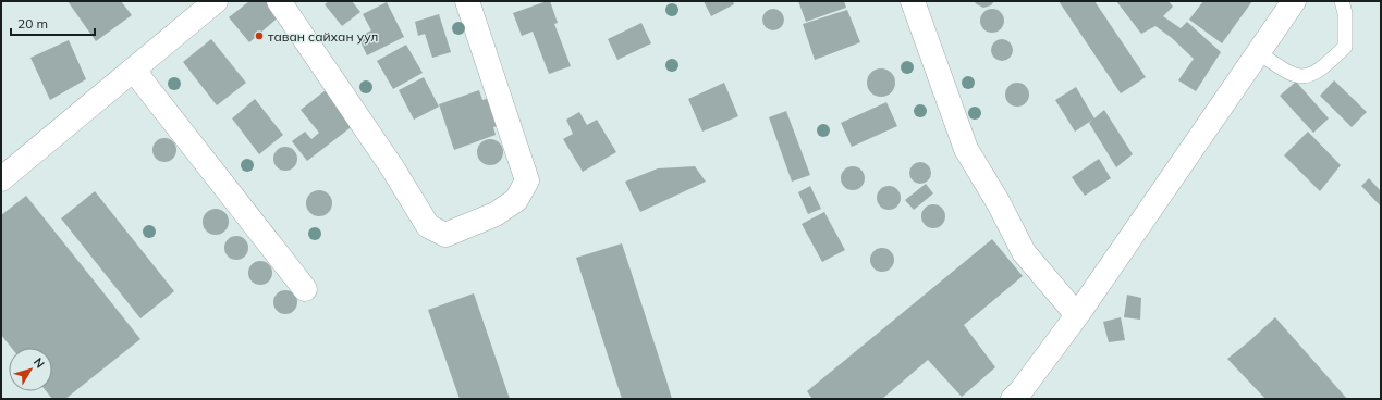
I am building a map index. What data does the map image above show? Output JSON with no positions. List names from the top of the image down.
{
  "places": ["таван сайхан уул"],
  "scale_bar": "20 m",
  "north": "top right"
}
